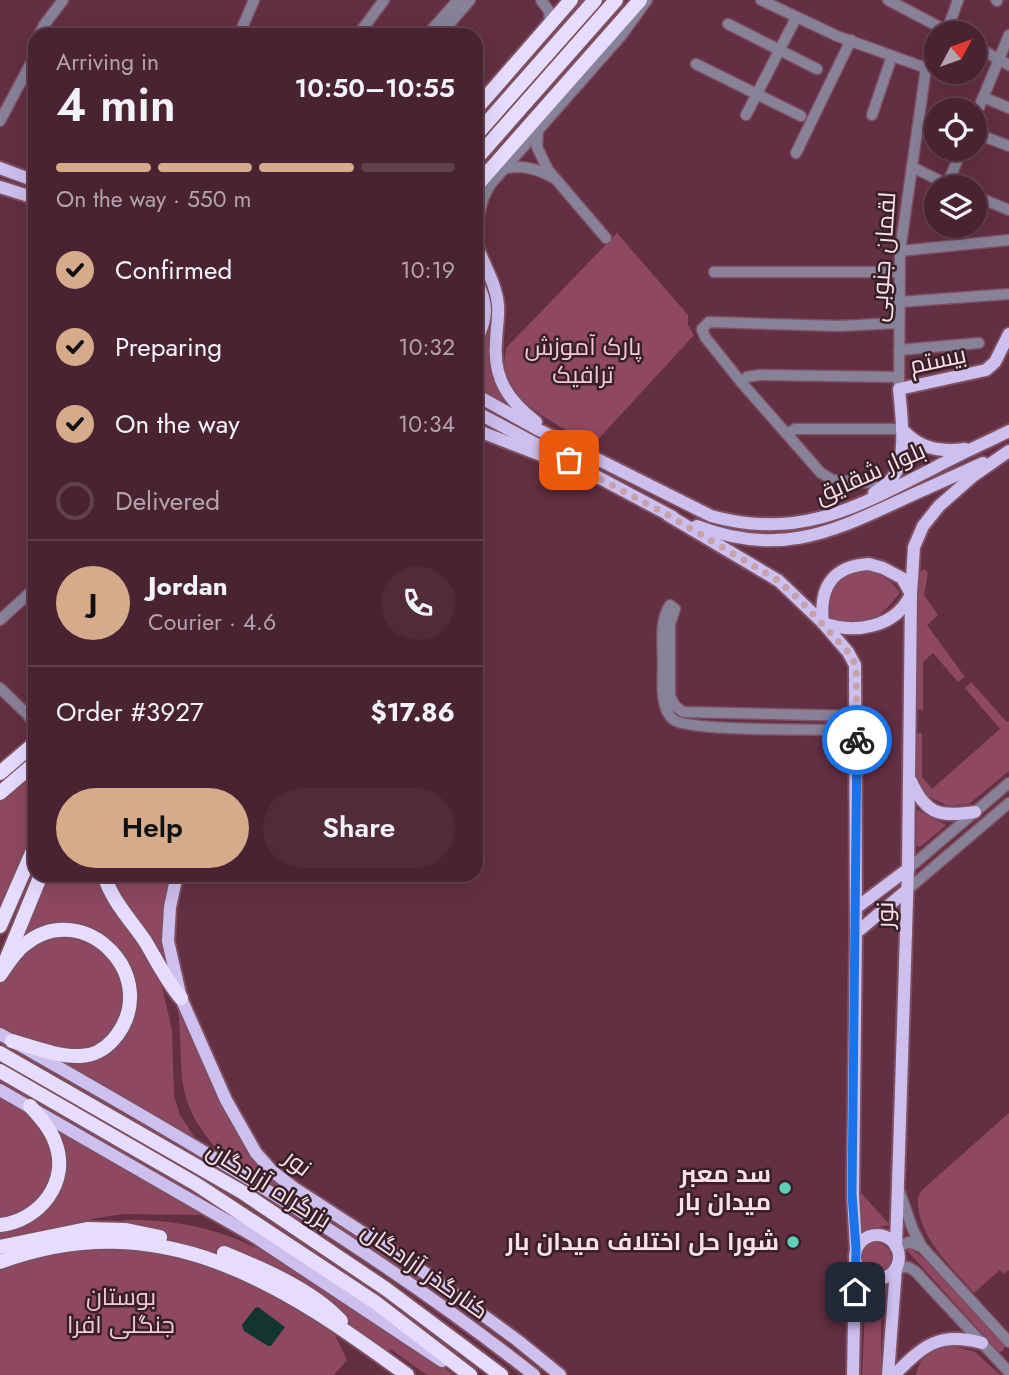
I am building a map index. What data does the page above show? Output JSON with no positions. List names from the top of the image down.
{
  "streets": {
    "highway": ["بزرگراه آزادگان"],
    "main road": [
      "لقمان جنوبی",
      "بیستم",
      "بلوار شقایق",
      "نور",
      "کنارگذر آزادگان"
    ]
  },
  "crossings": [
    ["لقمان جنوبی", "بیستم"],
    ["لقمان جنوبی", "بلوار شقایق"],
    ["بلوار شقایق", "نور"]
  ],
  "parks": ["پارک آموزش ترافیک", "بوستان جنگلی افرا"],
  "places": ["سد معبر میدان بار", "شورا حل اختلاف میدان بار"],
  "north": "top right",
  "page": {
    "heading": ["4 min", "Arriving in", "10:50–10:55"],
    "panel": [
      "Jordan",
      "Courier · 4.6",
      "Order #3927",
      "$17.86"
    ],
    "bar": "On the way · 550 m",
    "list": [
      ["Confirmed", "10:19"],
      ["Preparing", "10:32"],
      ["On the way", "10:34"],
      "Delivered"
    ],
    "round": "J",
    "buttons": ["Help", "Share"]
  }
}
